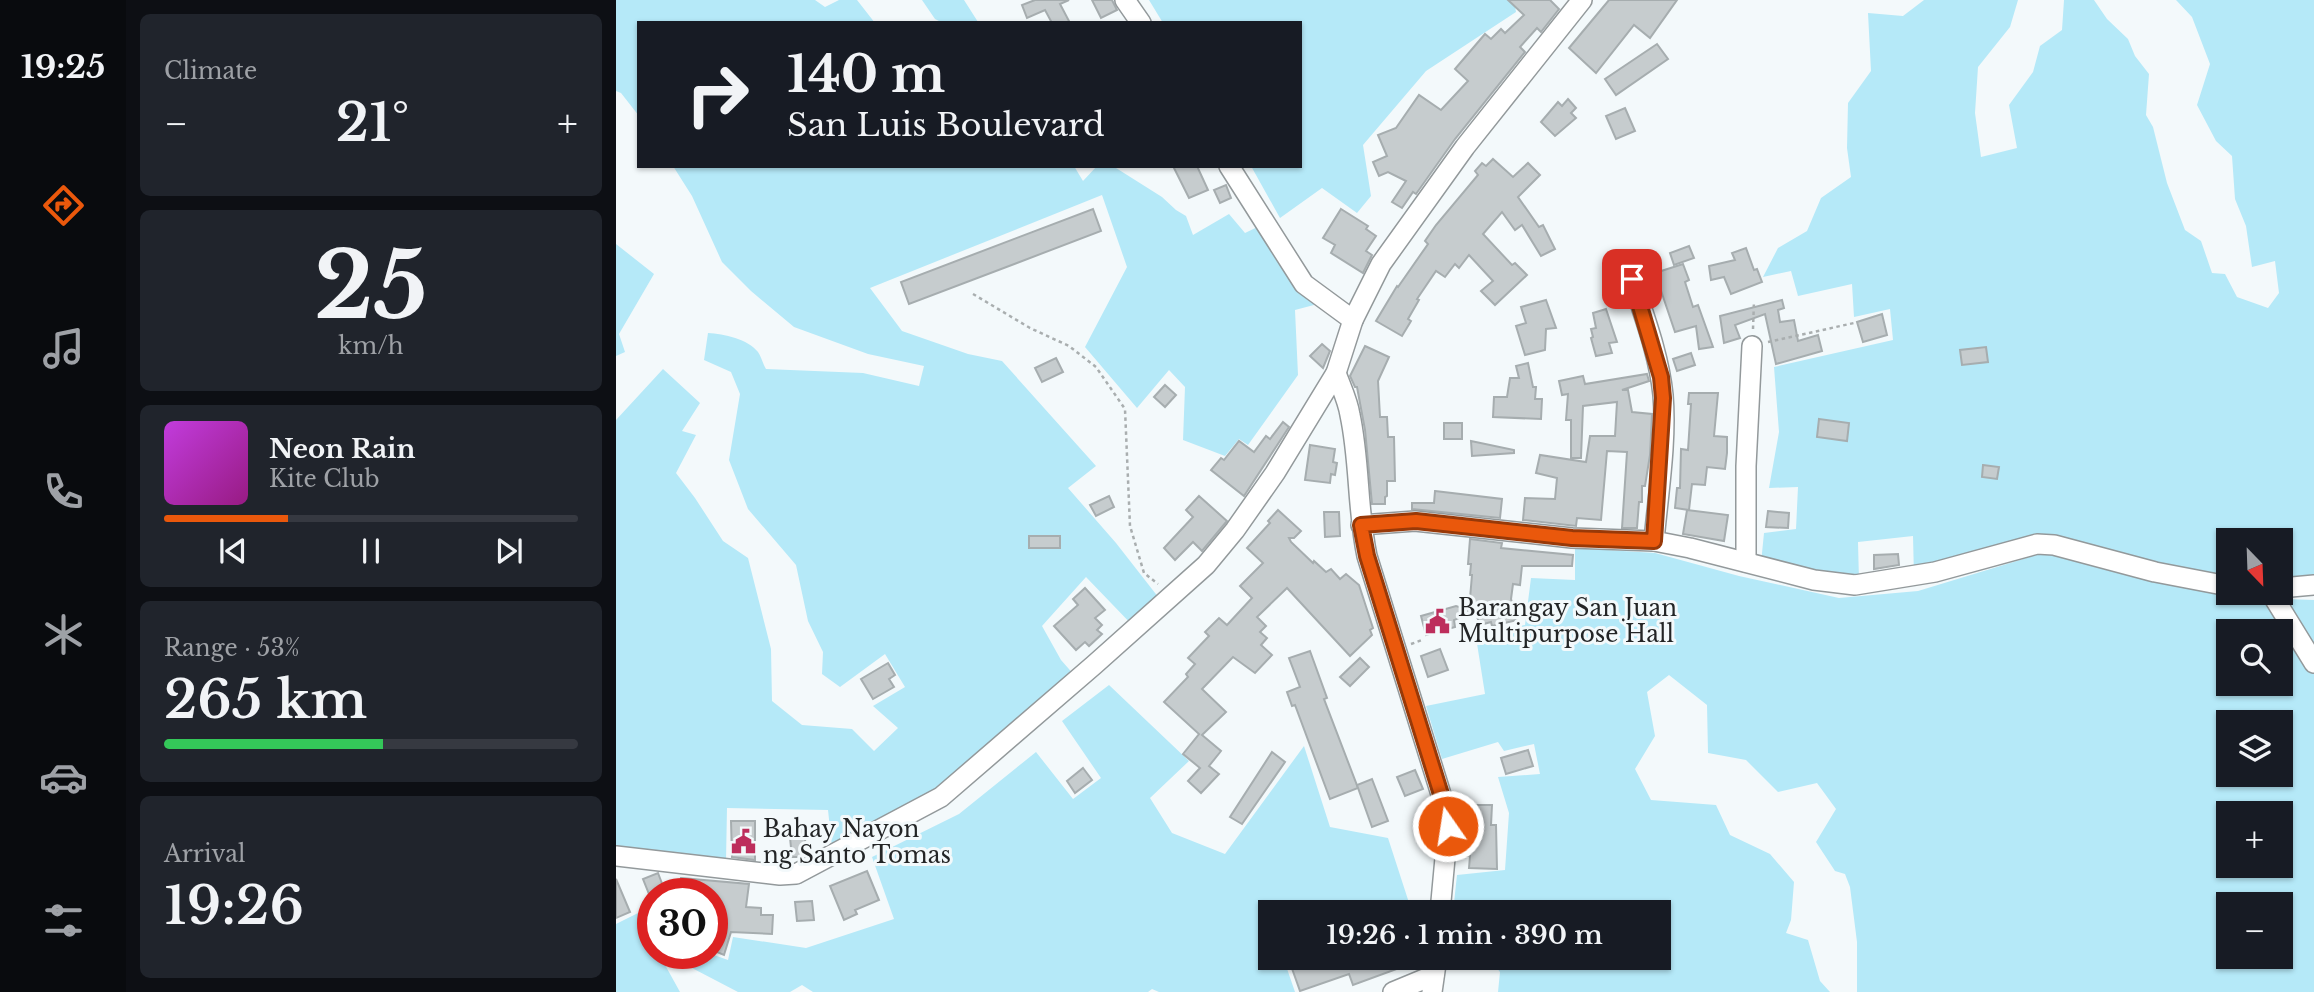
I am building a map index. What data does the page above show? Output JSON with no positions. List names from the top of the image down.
{
  "places": {
    "public building": ["Barangay San Juan Multipurpose Hall", "Bahay Nayon ng Santo Tomas"]
  },
  "north": "bottom right",
  "page": {
    "tabs": "19:25",
    "tile": [
      "Climate",
      ["25", "km/h"],
      ["Range · 53%", "265 km"],
      ["Arrival", "19:26"]
    ],
    "turn": ["140 m", "San Luis Boulevard"],
    "heat": ["−", "21°", "+"],
    "song": ["Neon Rain", "Kite Club"],
    "map_buttons": ["+", "−"],
    "limit": "30",
    "trip": "19:26 · 1 min · 390 m"
  }
}
